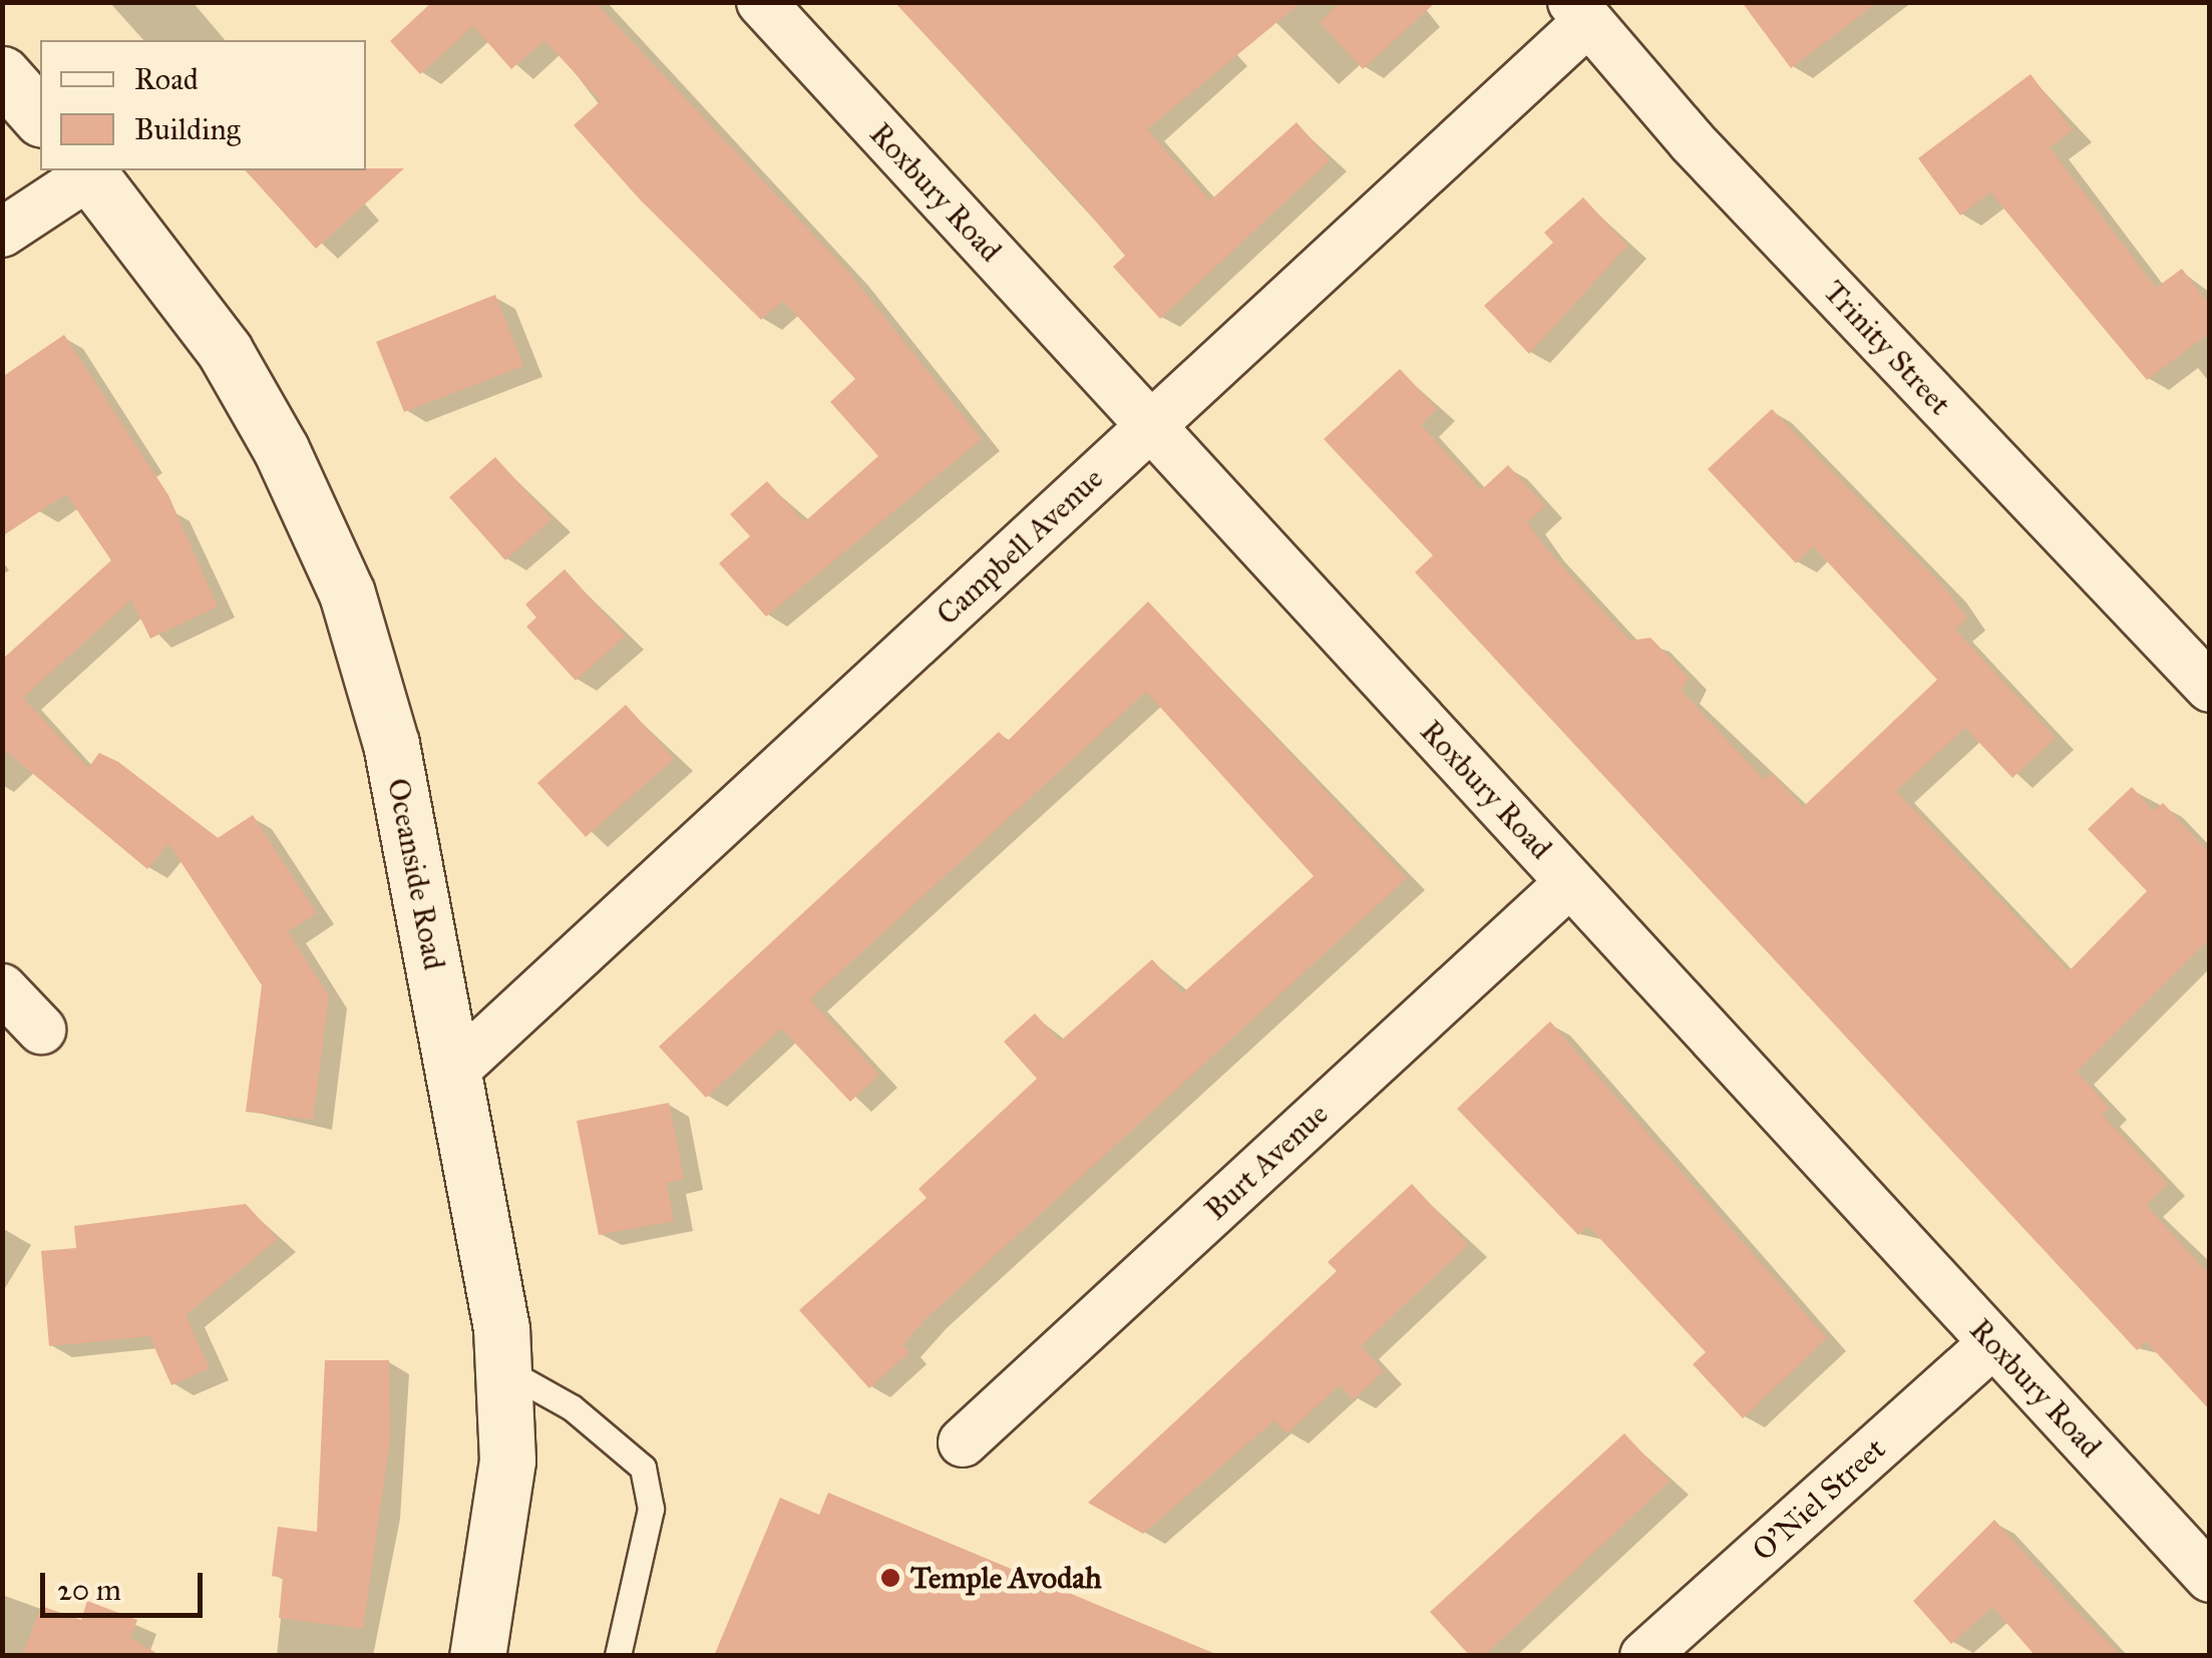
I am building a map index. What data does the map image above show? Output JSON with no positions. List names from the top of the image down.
{
  "streets": {
    "main road": ["Oceanside Road"],
    "street": [
      "Roxbury Road",
      "Trinity Street",
      "Campbell Avenue",
      "Burt Avenue",
      "O'Niel Street"
    ]
  },
  "crossings": [
    ["Roxbury Road", "Campbell Avenue"],
    ["Roxbury Road", "Burt Avenue"],
    ["Roxbury Road", "O'Niel Street"],
    ["Trinity Street", "Campbell Avenue"],
    ["Campbell Avenue", "Oceanside Road"]
  ],
  "places": ["Temple Avodah"],
  "legend": ["Road", "Building"],
  "scale_bar": "20 m"
}
